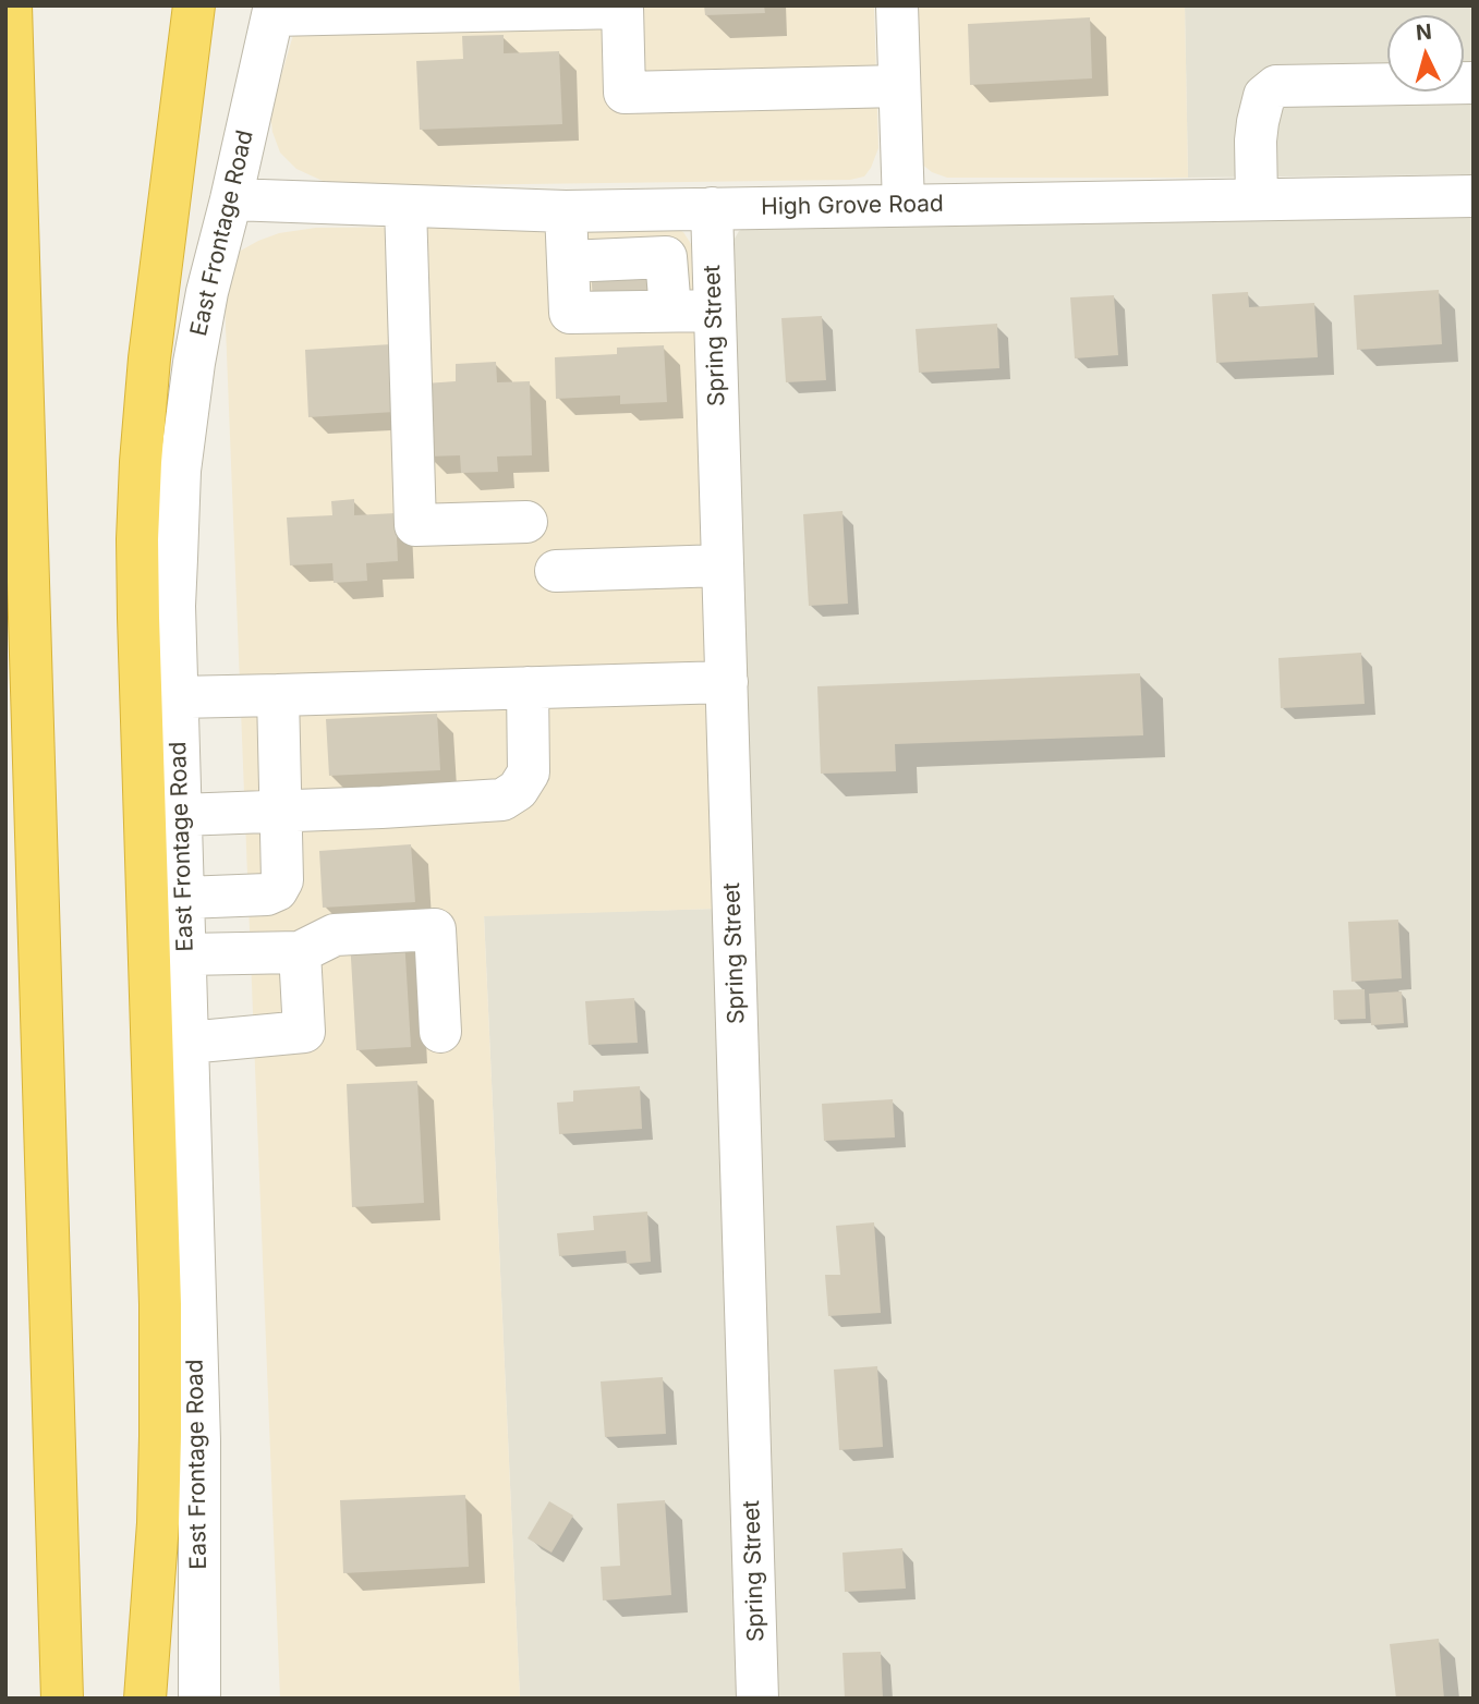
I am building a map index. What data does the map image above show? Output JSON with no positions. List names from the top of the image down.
{
  "streets": {
    "street": ["High Grove Road", "East Frontage Road", "Spring Street"]
  },
  "crossings": [
    ["High Grove Road", "East Frontage Road"],
    ["High Grove Road", "Spring Street"]
  ],
  "north": "top"
}
